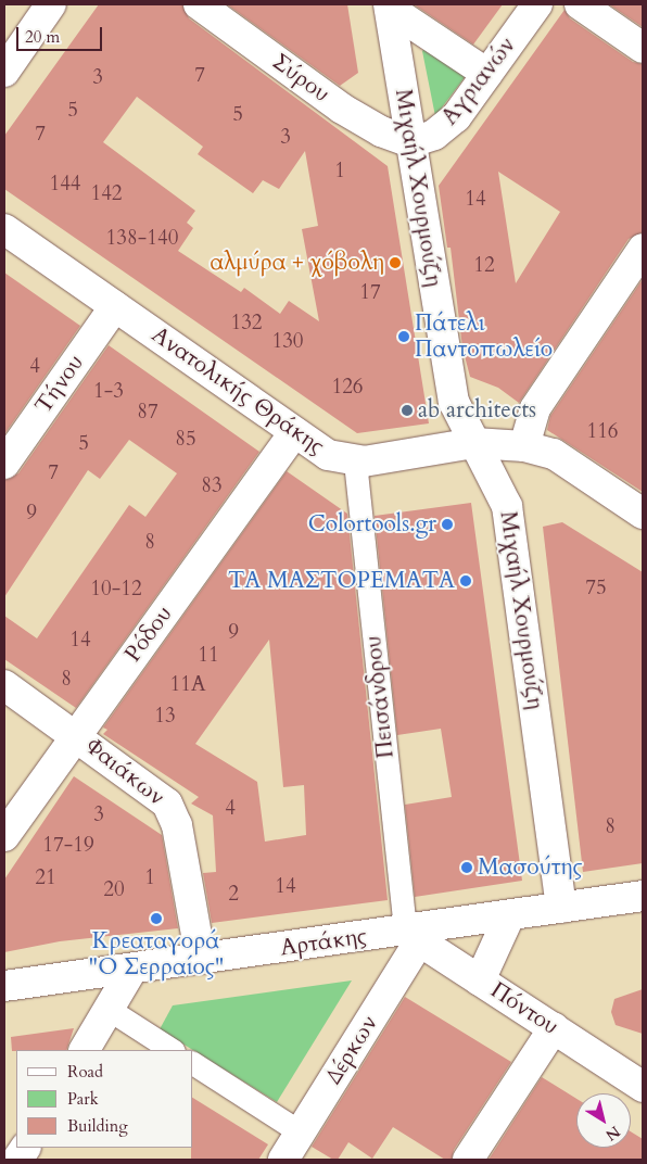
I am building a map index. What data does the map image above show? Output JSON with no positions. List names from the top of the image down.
{
  "streets": {
    "street": [
      "Σύρου",
      "Αγριανών",
      "Μιχαήλ Χουρμούζη",
      "Τήνου",
      "Ανατολικής Θράκης",
      "Ρόδου",
      "Πεισάνδρου",
      "Φαιάκων",
      "Αρτάκης",
      "Πόντου",
      "Δέρκων"
    ]
  },
  "crossings": [
    ["Σύρου", "Αγριανών"],
    ["Σύρου", "Μιχαήλ Χουρμούζη"],
    ["Αγριανών", "Μιχαήλ Χουρμούζη"],
    ["Μιχαήλ Χουρμούζη", "Ανατολικής Θράκης"],
    ["Μιχαήλ Χουρμούζη", "Αρτάκης"],
    ["Τήνου", "Ανατολικής Θράκης"],
    ["Ανατολικής Θράκης", "Ρόδου"],
    ["Ανατολικής Θράκης", "Πεισάνδρου"],
    ["Ρόδου", "Φαιάκων"],
    ["Πεισάνδρου", "Αρτάκης"],
    ["Πεισάνδρου", "Πόντου"],
    ["Πεισάνδρου", "Δέρκων"],
    ["Φαιάκων", "Αρτάκης"],
    ["Αρτάκης", "Πόντου"],
    ["Αρτάκης", "Δέρκων"],
    ["Πόντου", "Δέρκων"]
  ],
  "places": [
    "αλμύρα + χόβολη",
    "Πάτελι Παντοπωλείο",
    "ab architects",
    "Colortools.gr",
    "ΤΑ ΜΑΣΤΟΡΕΜΑΤΑ",
    "Μασούτης",
    "Κρεαταγορά \"Ο Σερραίος\""
  ],
  "house_numbers": [
    "7",
    "3",
    "5",
    "5",
    "7",
    "3",
    "1",
    "144",
    "142",
    "14",
    "138-140",
    "12",
    "17",
    "132",
    "130",
    "4",
    "126",
    "1-3",
    "87",
    "116",
    "85",
    "5",
    "7",
    "83",
    "9",
    "8",
    "75",
    "10-12",
    "9",
    "14",
    "11",
    "8",
    "11Α",
    "13",
    "4",
    "3",
    "8",
    "17-19",
    "21",
    "1",
    "14",
    "20",
    "2"
  ],
  "legend": ["Road", "Park", "Building"],
  "scale_bar": "20 m",
  "north": "bottom right"
}
